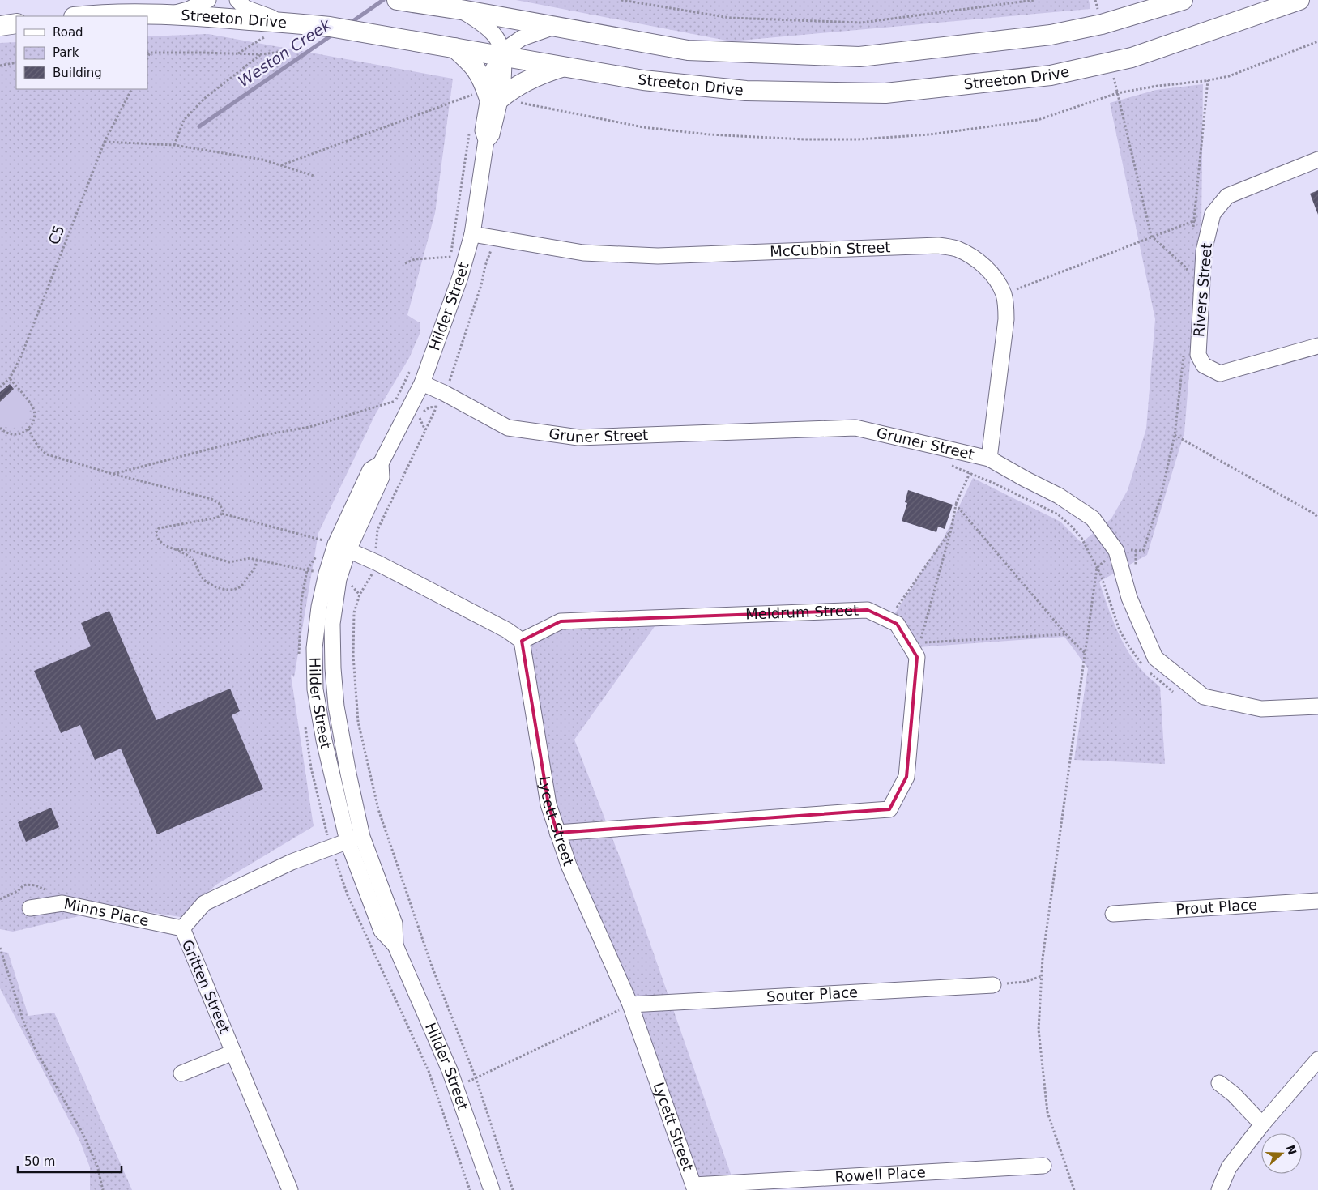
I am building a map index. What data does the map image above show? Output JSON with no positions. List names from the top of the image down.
{
  "streets": {
    "main road": ["Streeton Drive"],
    "street": [
      "McCubbin Street",
      "Rivers Street",
      "Hilder Street",
      "Gruner Street",
      "Meldrum Street",
      "Lycett Street",
      "Prout Place",
      "Minns Place",
      "Gritten Street",
      "Souter Place",
      "Rowell Place"
    ],
    "path": ["C5"]
  },
  "crossings": [
    ["Streeton Drive", "Hilder Street"],
    ["McCubbin Street", "Hilder Street"],
    ["McCubbin Street", "Gruner Street"],
    ["Hilder Street", "Gruner Street"],
    ["Hilder Street", "Gritten Street"],
    ["Meldrum Street", "Lycett Street"],
    ["Lycett Street", "Souter Place"],
    ["Lycett Street", "Rowell Place"],
    ["Minns Place", "Gritten Street"]
  ],
  "water": ["Weston Creek"],
  "legend": ["Road", "Park", "Building"],
  "scale_bar": "50 m",
  "north": "right"
}
